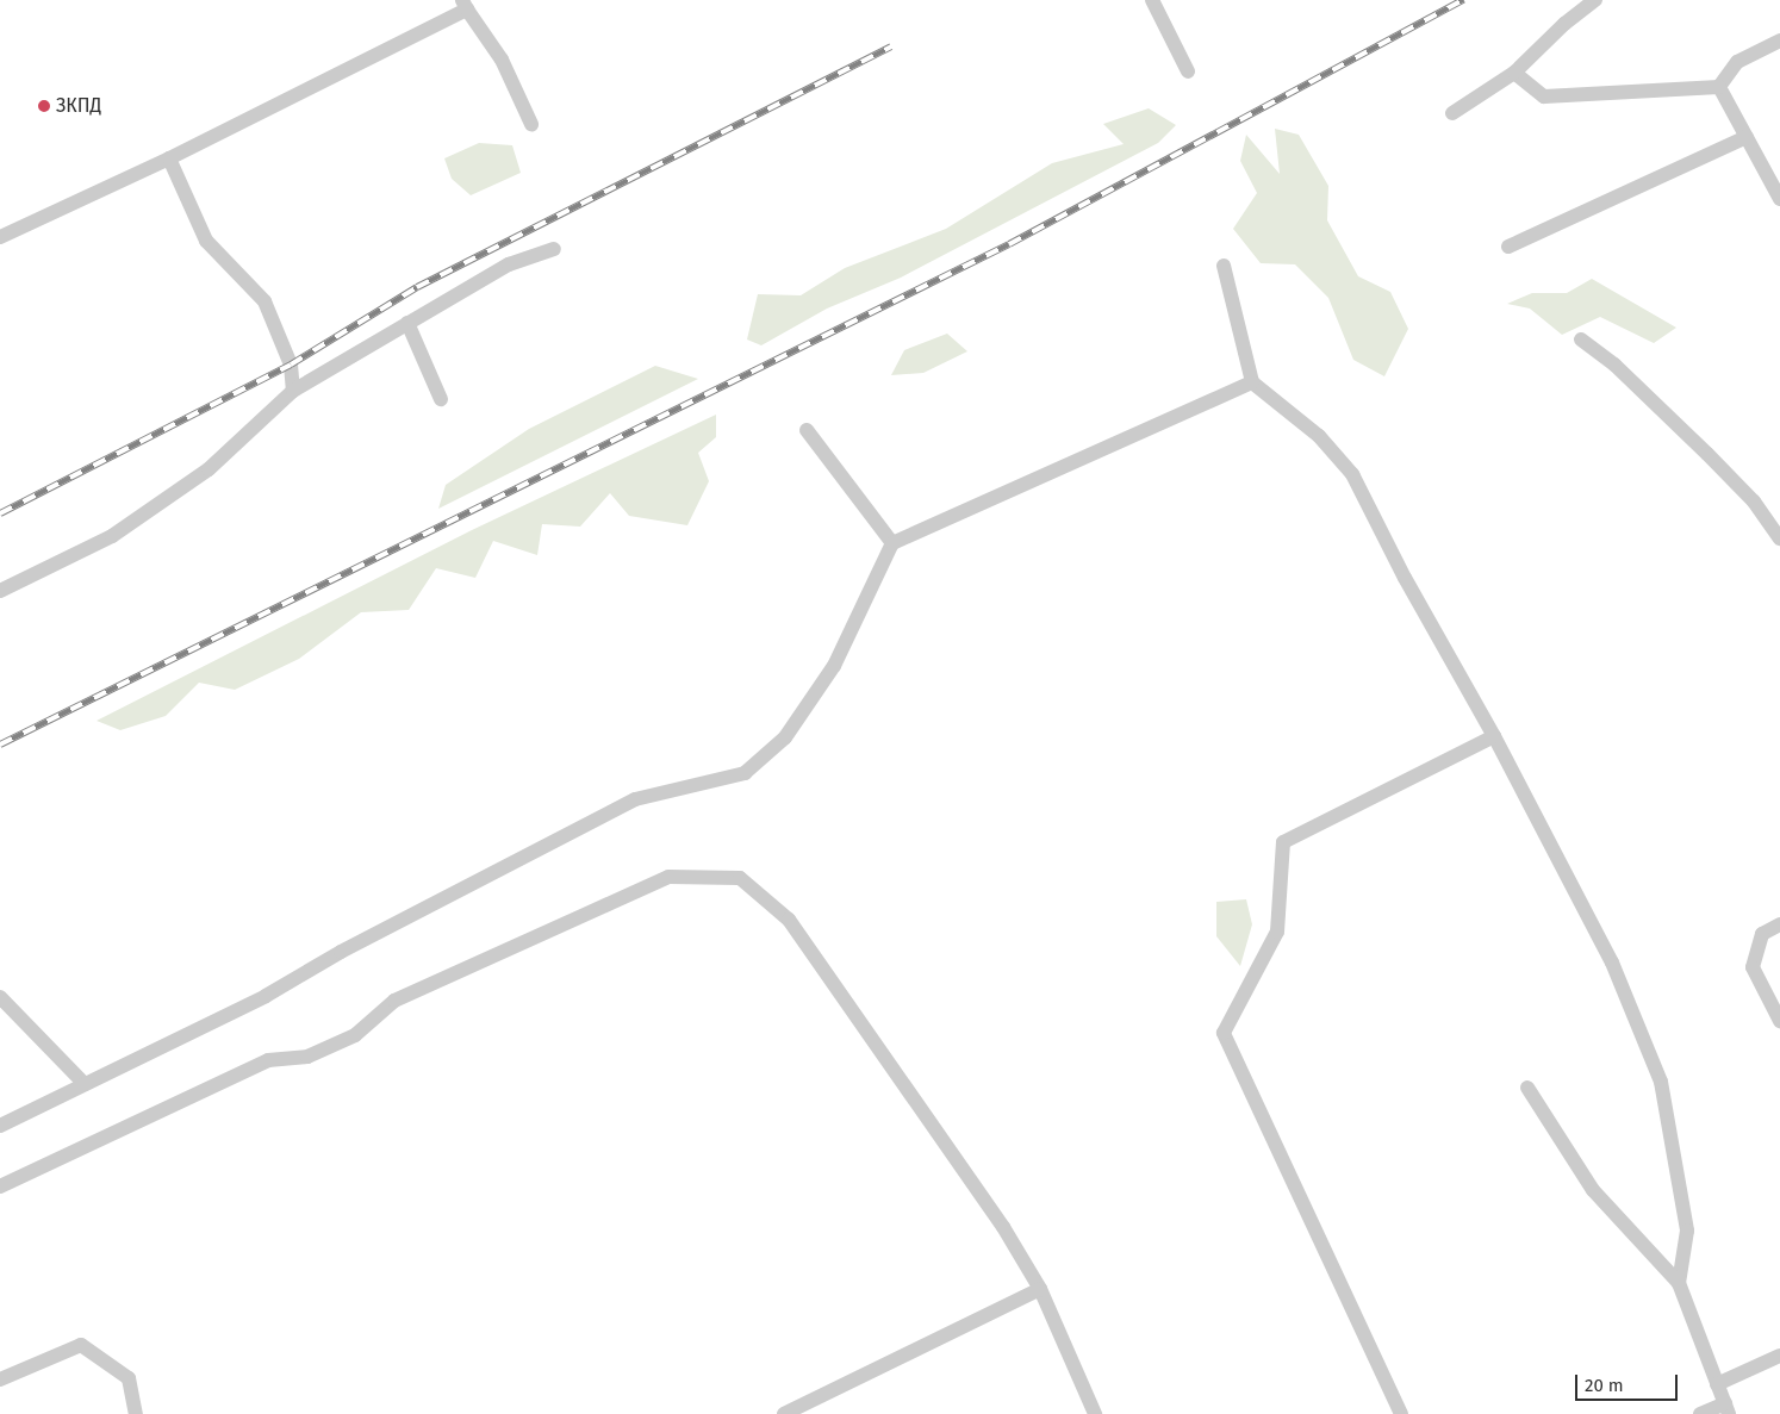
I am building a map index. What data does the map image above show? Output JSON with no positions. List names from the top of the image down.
{
  "places": ["ЗКПД"],
  "scale_bar": "20 m"
}
